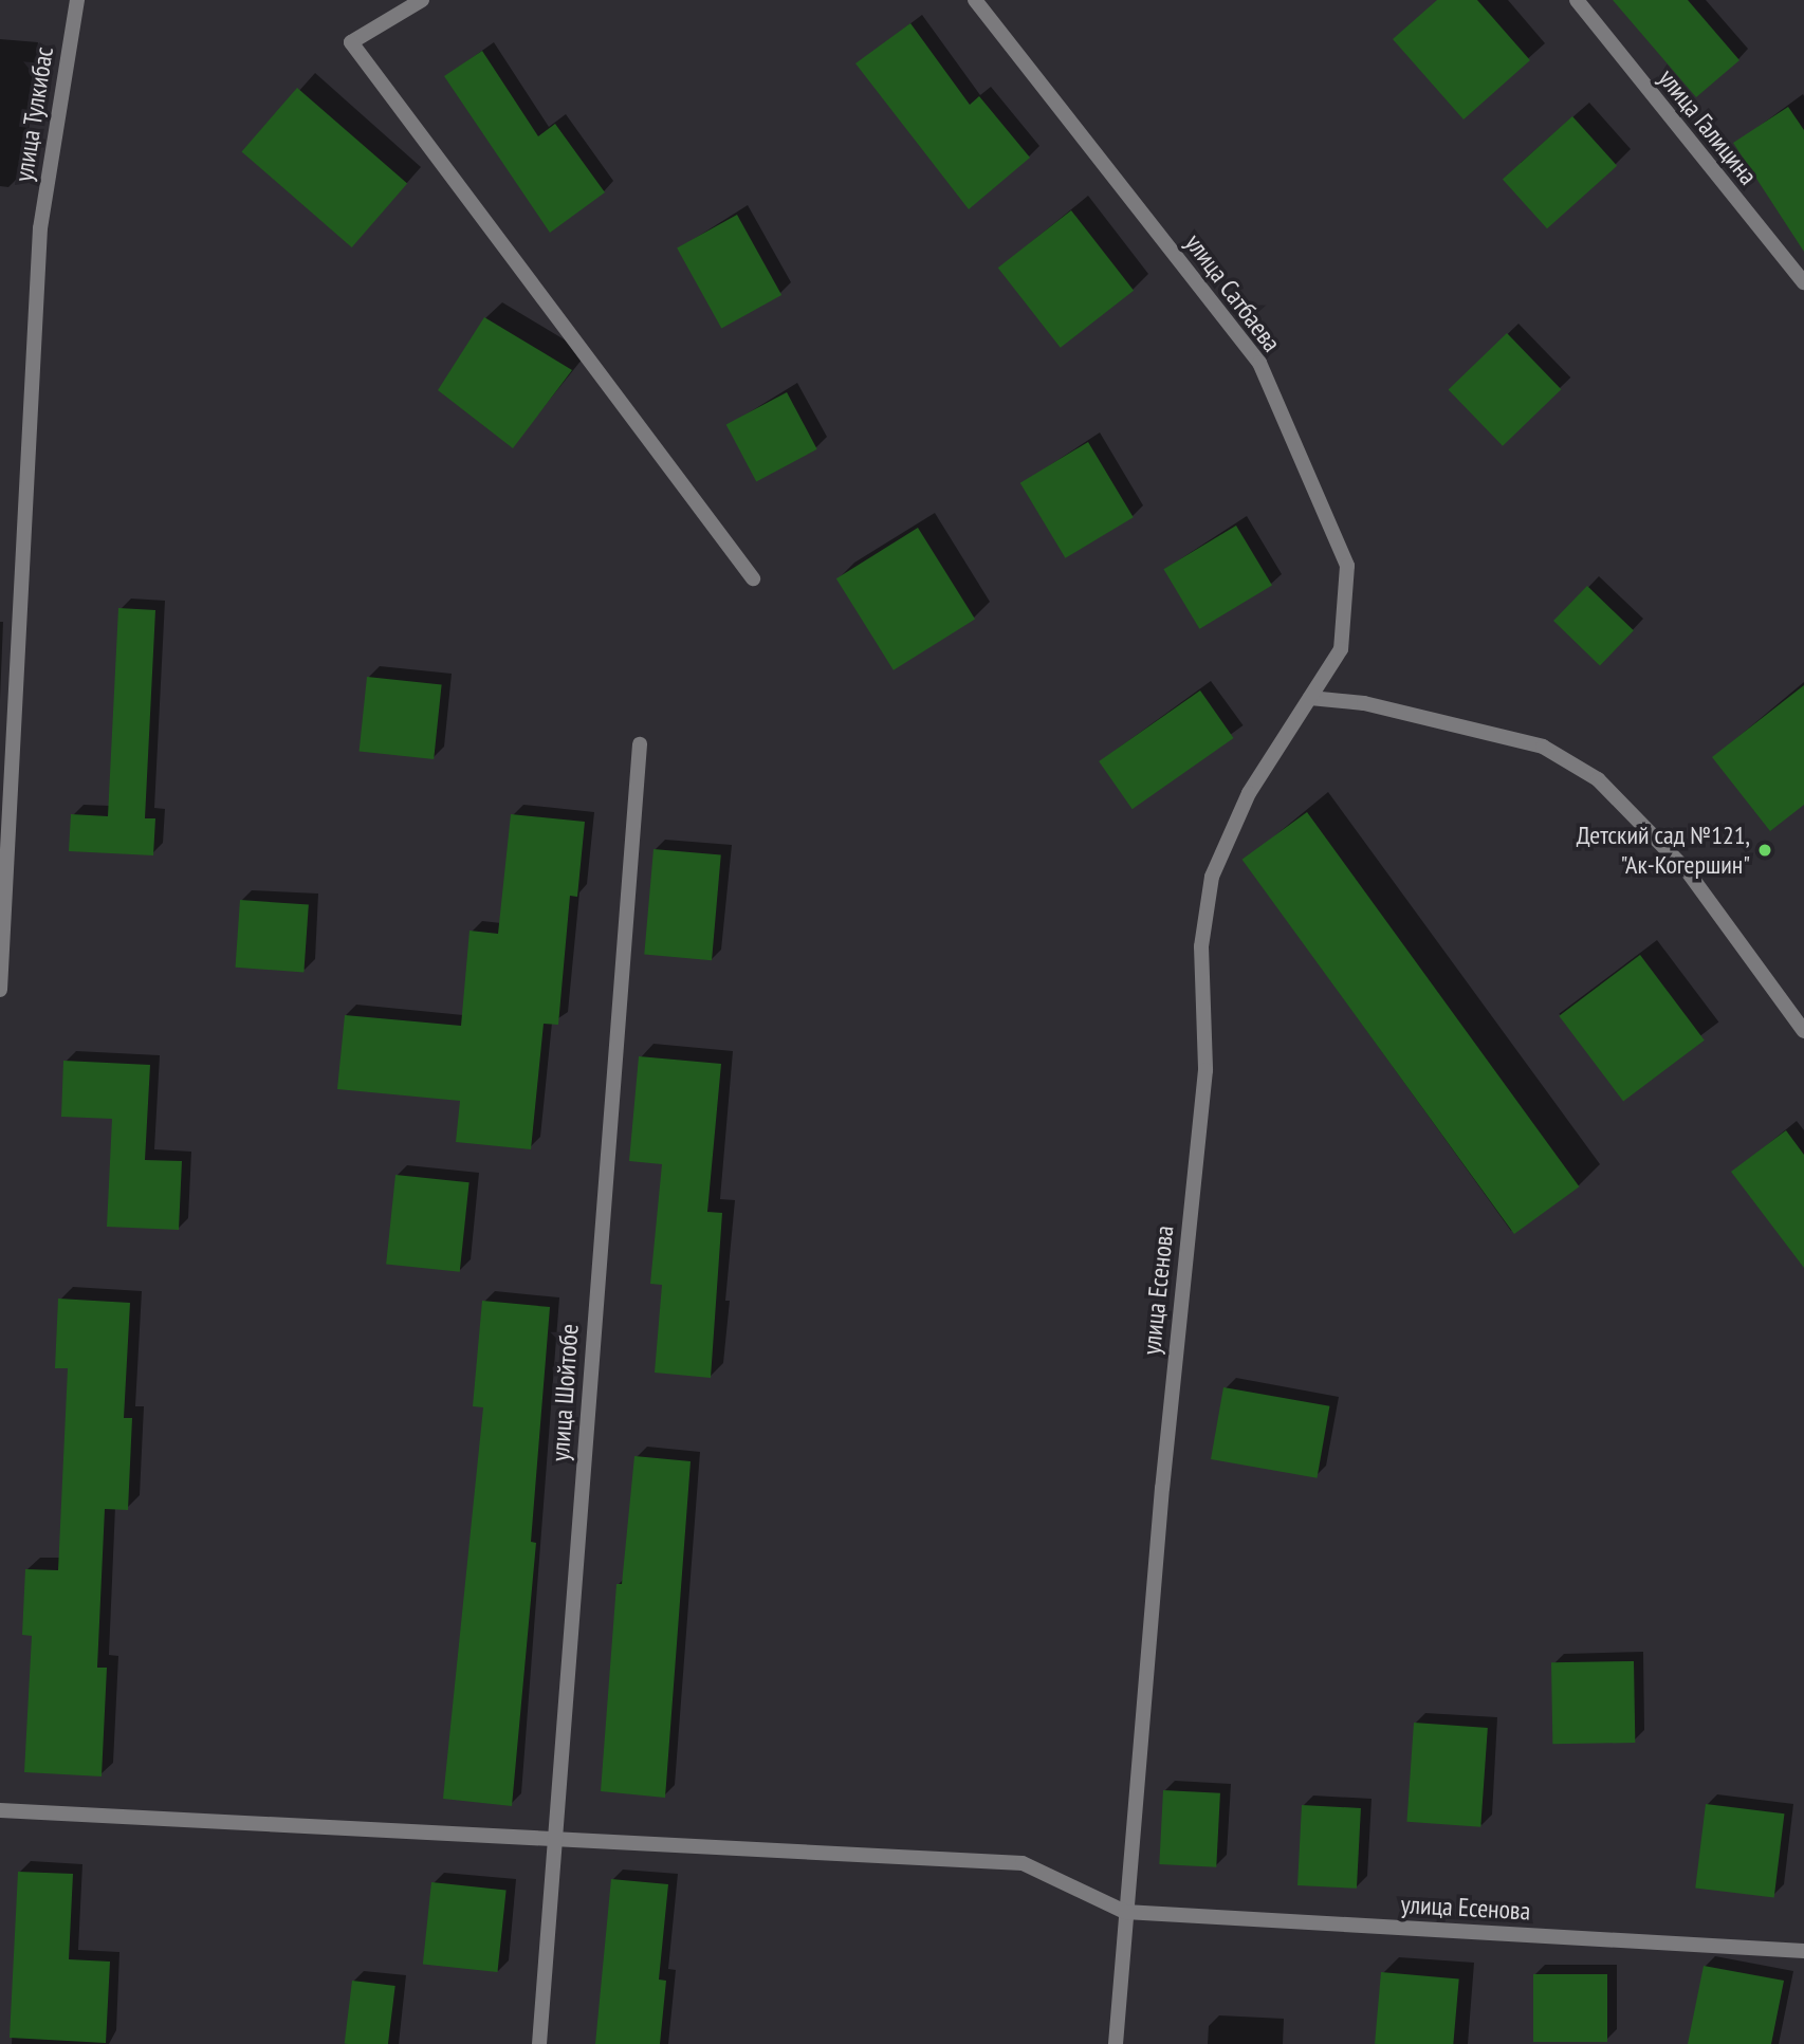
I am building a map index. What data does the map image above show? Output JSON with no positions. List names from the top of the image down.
{
  "streets": {
    "street": [
      "улица Тулкибас",
      "улица Галицина",
      "улица Сатбаева",
      "улица Есенова",
      "улица Шойтобе"
    ]
  },
  "crossings": [
    ["улица Сатбаева", "улица Есенова"]
  ],
  "places": ["Детский сад №121, \"Ак-Когершин\""]
}
